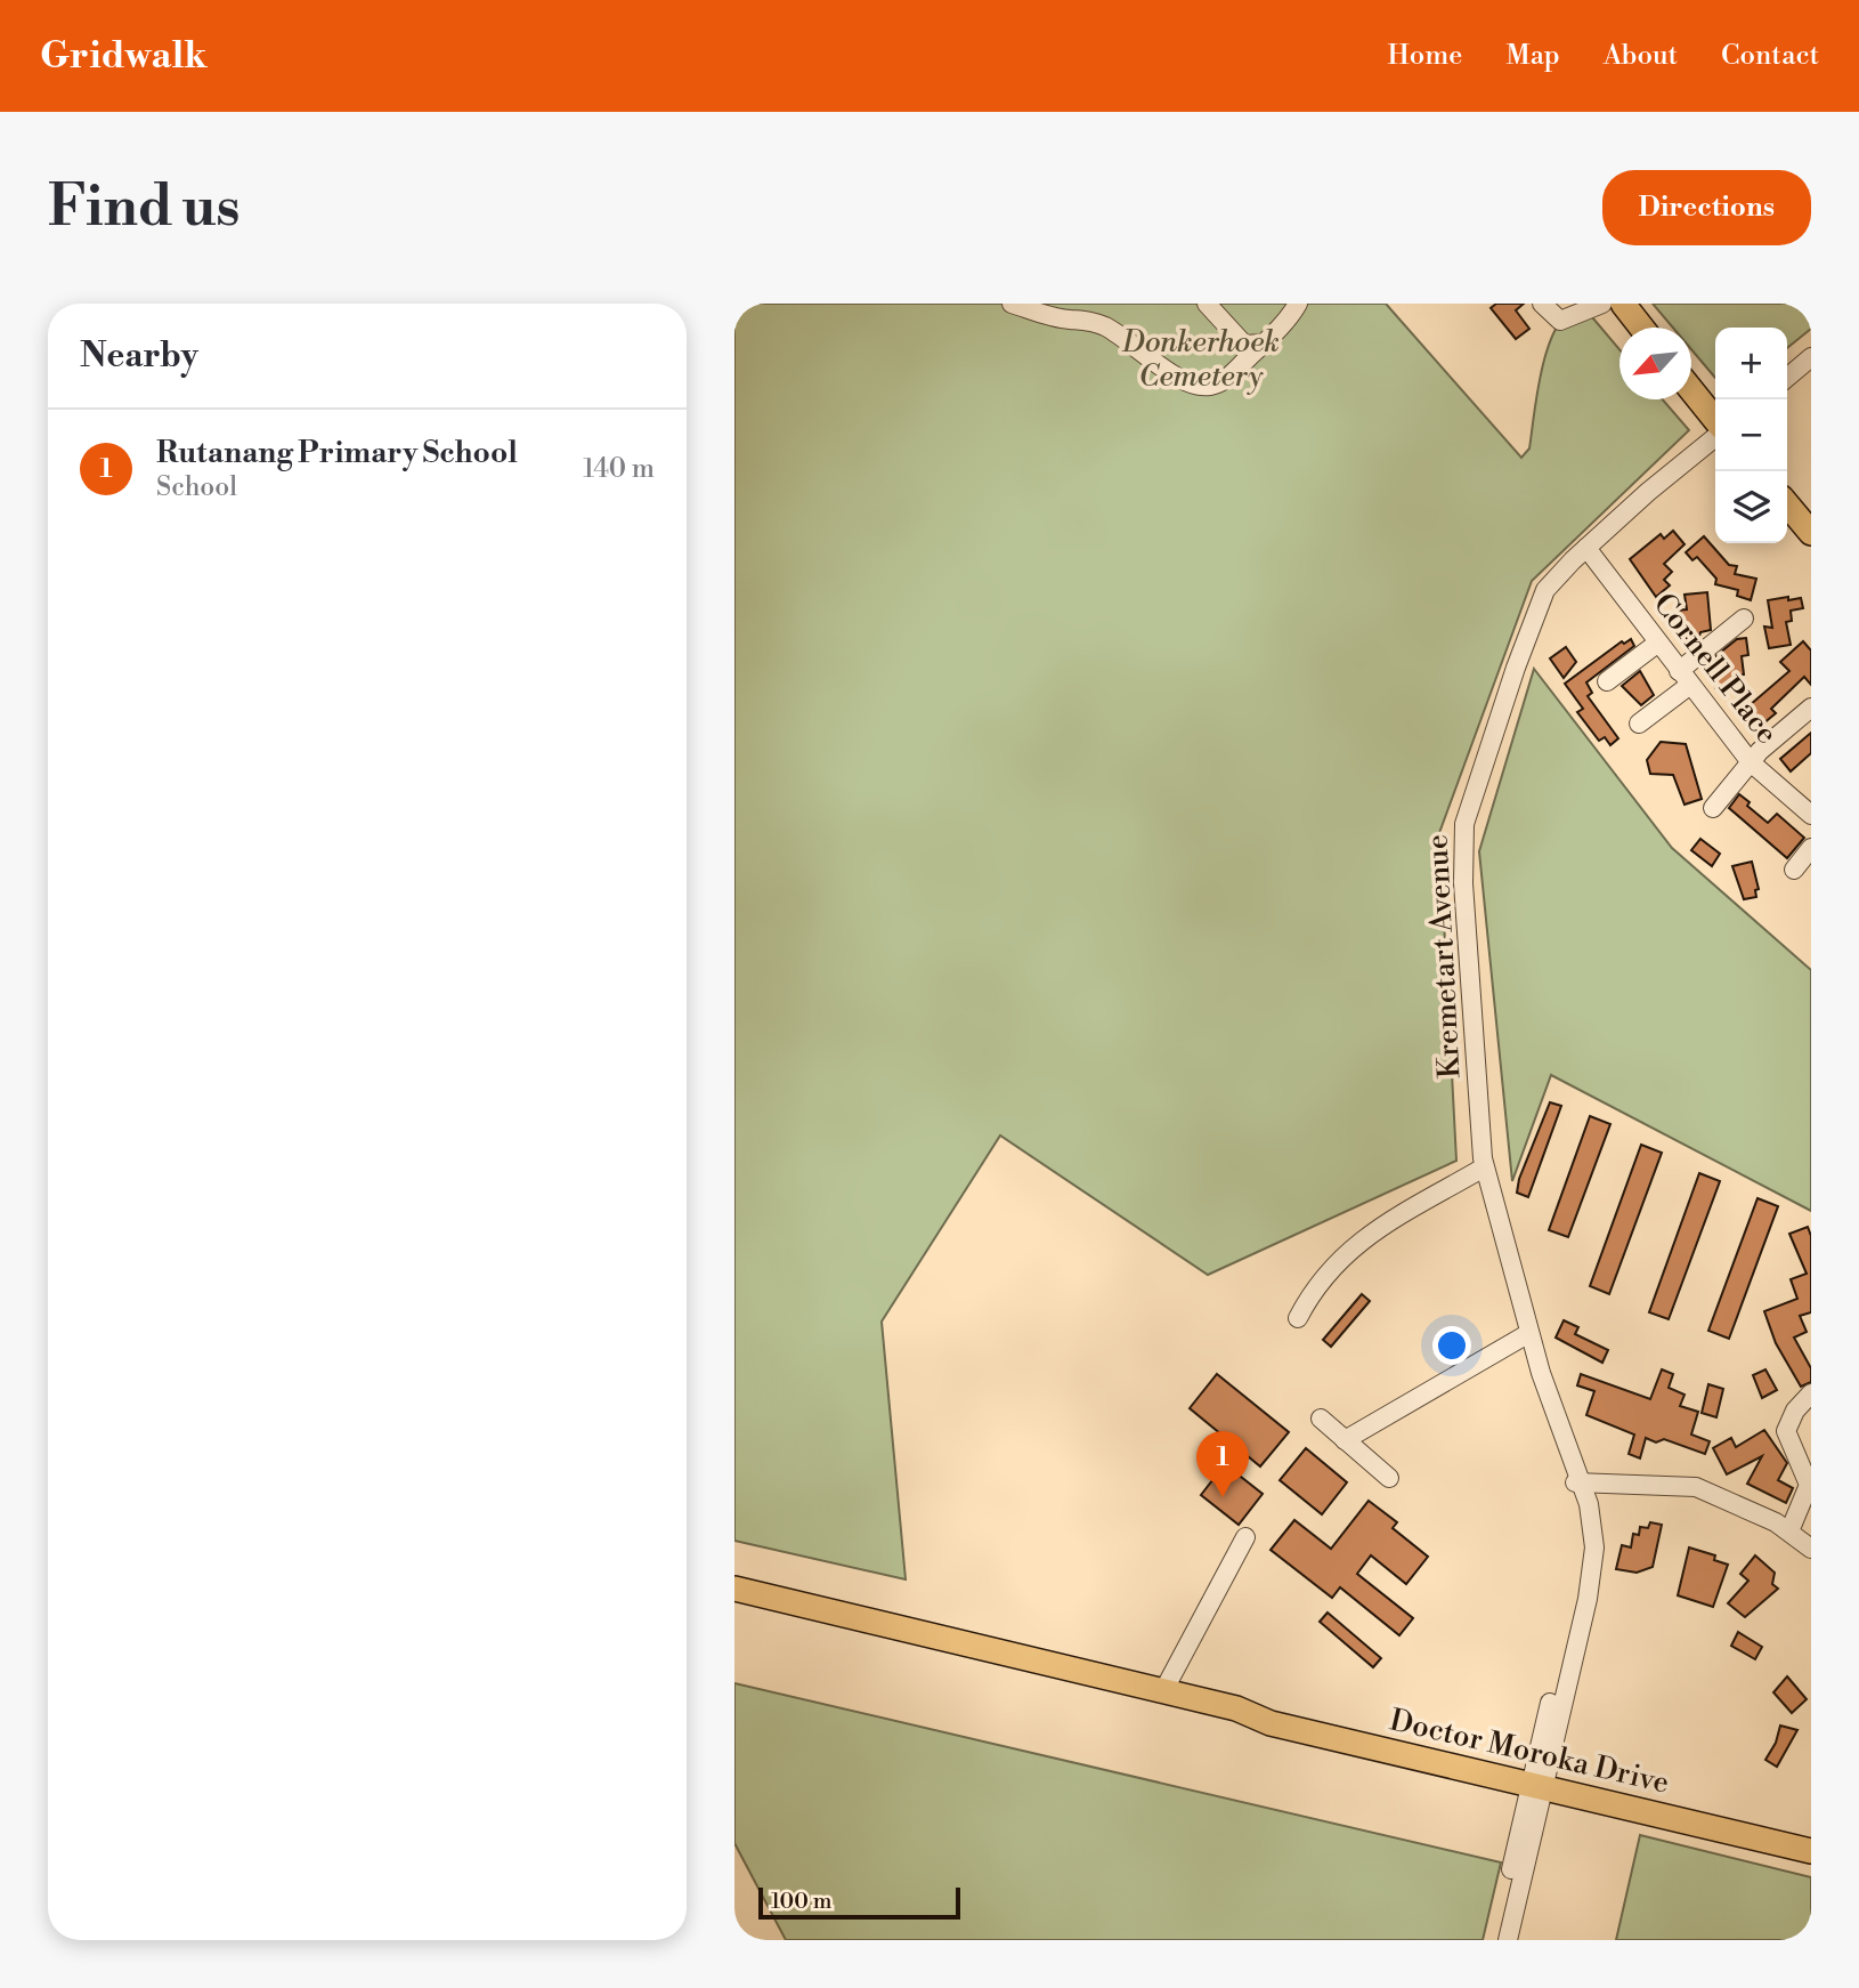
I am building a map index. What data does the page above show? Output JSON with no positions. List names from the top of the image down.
{
  "streets": {
    "main road": ["Doctor Moroka Drive"],
    "street": ["Cornell Place", "Kremetart Avenue"]
  },
  "crossings": [
    ["Cornell Place", "Kremetart Avenue"],
    ["Kremetart Avenue", "Doctor Moroka Drive"]
  ],
  "parks": ["Donkerhoek Cemetery"],
  "scale_bar": "100 m",
  "north": "bottom left",
  "page": {
    "header": "Gridwalk",
    "nav": [
      "Home",
      "Map",
      "About",
      "Contact"
    ],
    "buttons": "Directions",
    "title": "Find us",
    "heading": "Nearby",
    "map_buttons": ["+", "−"],
    "list": [
      {
        "mark": "1",
        "name": "Rutanang Primary School",
        "note": "School",
        "value": "140 m"
      }
    ],
    "pins": "1",
    "scale": "100 m"
  }
}
